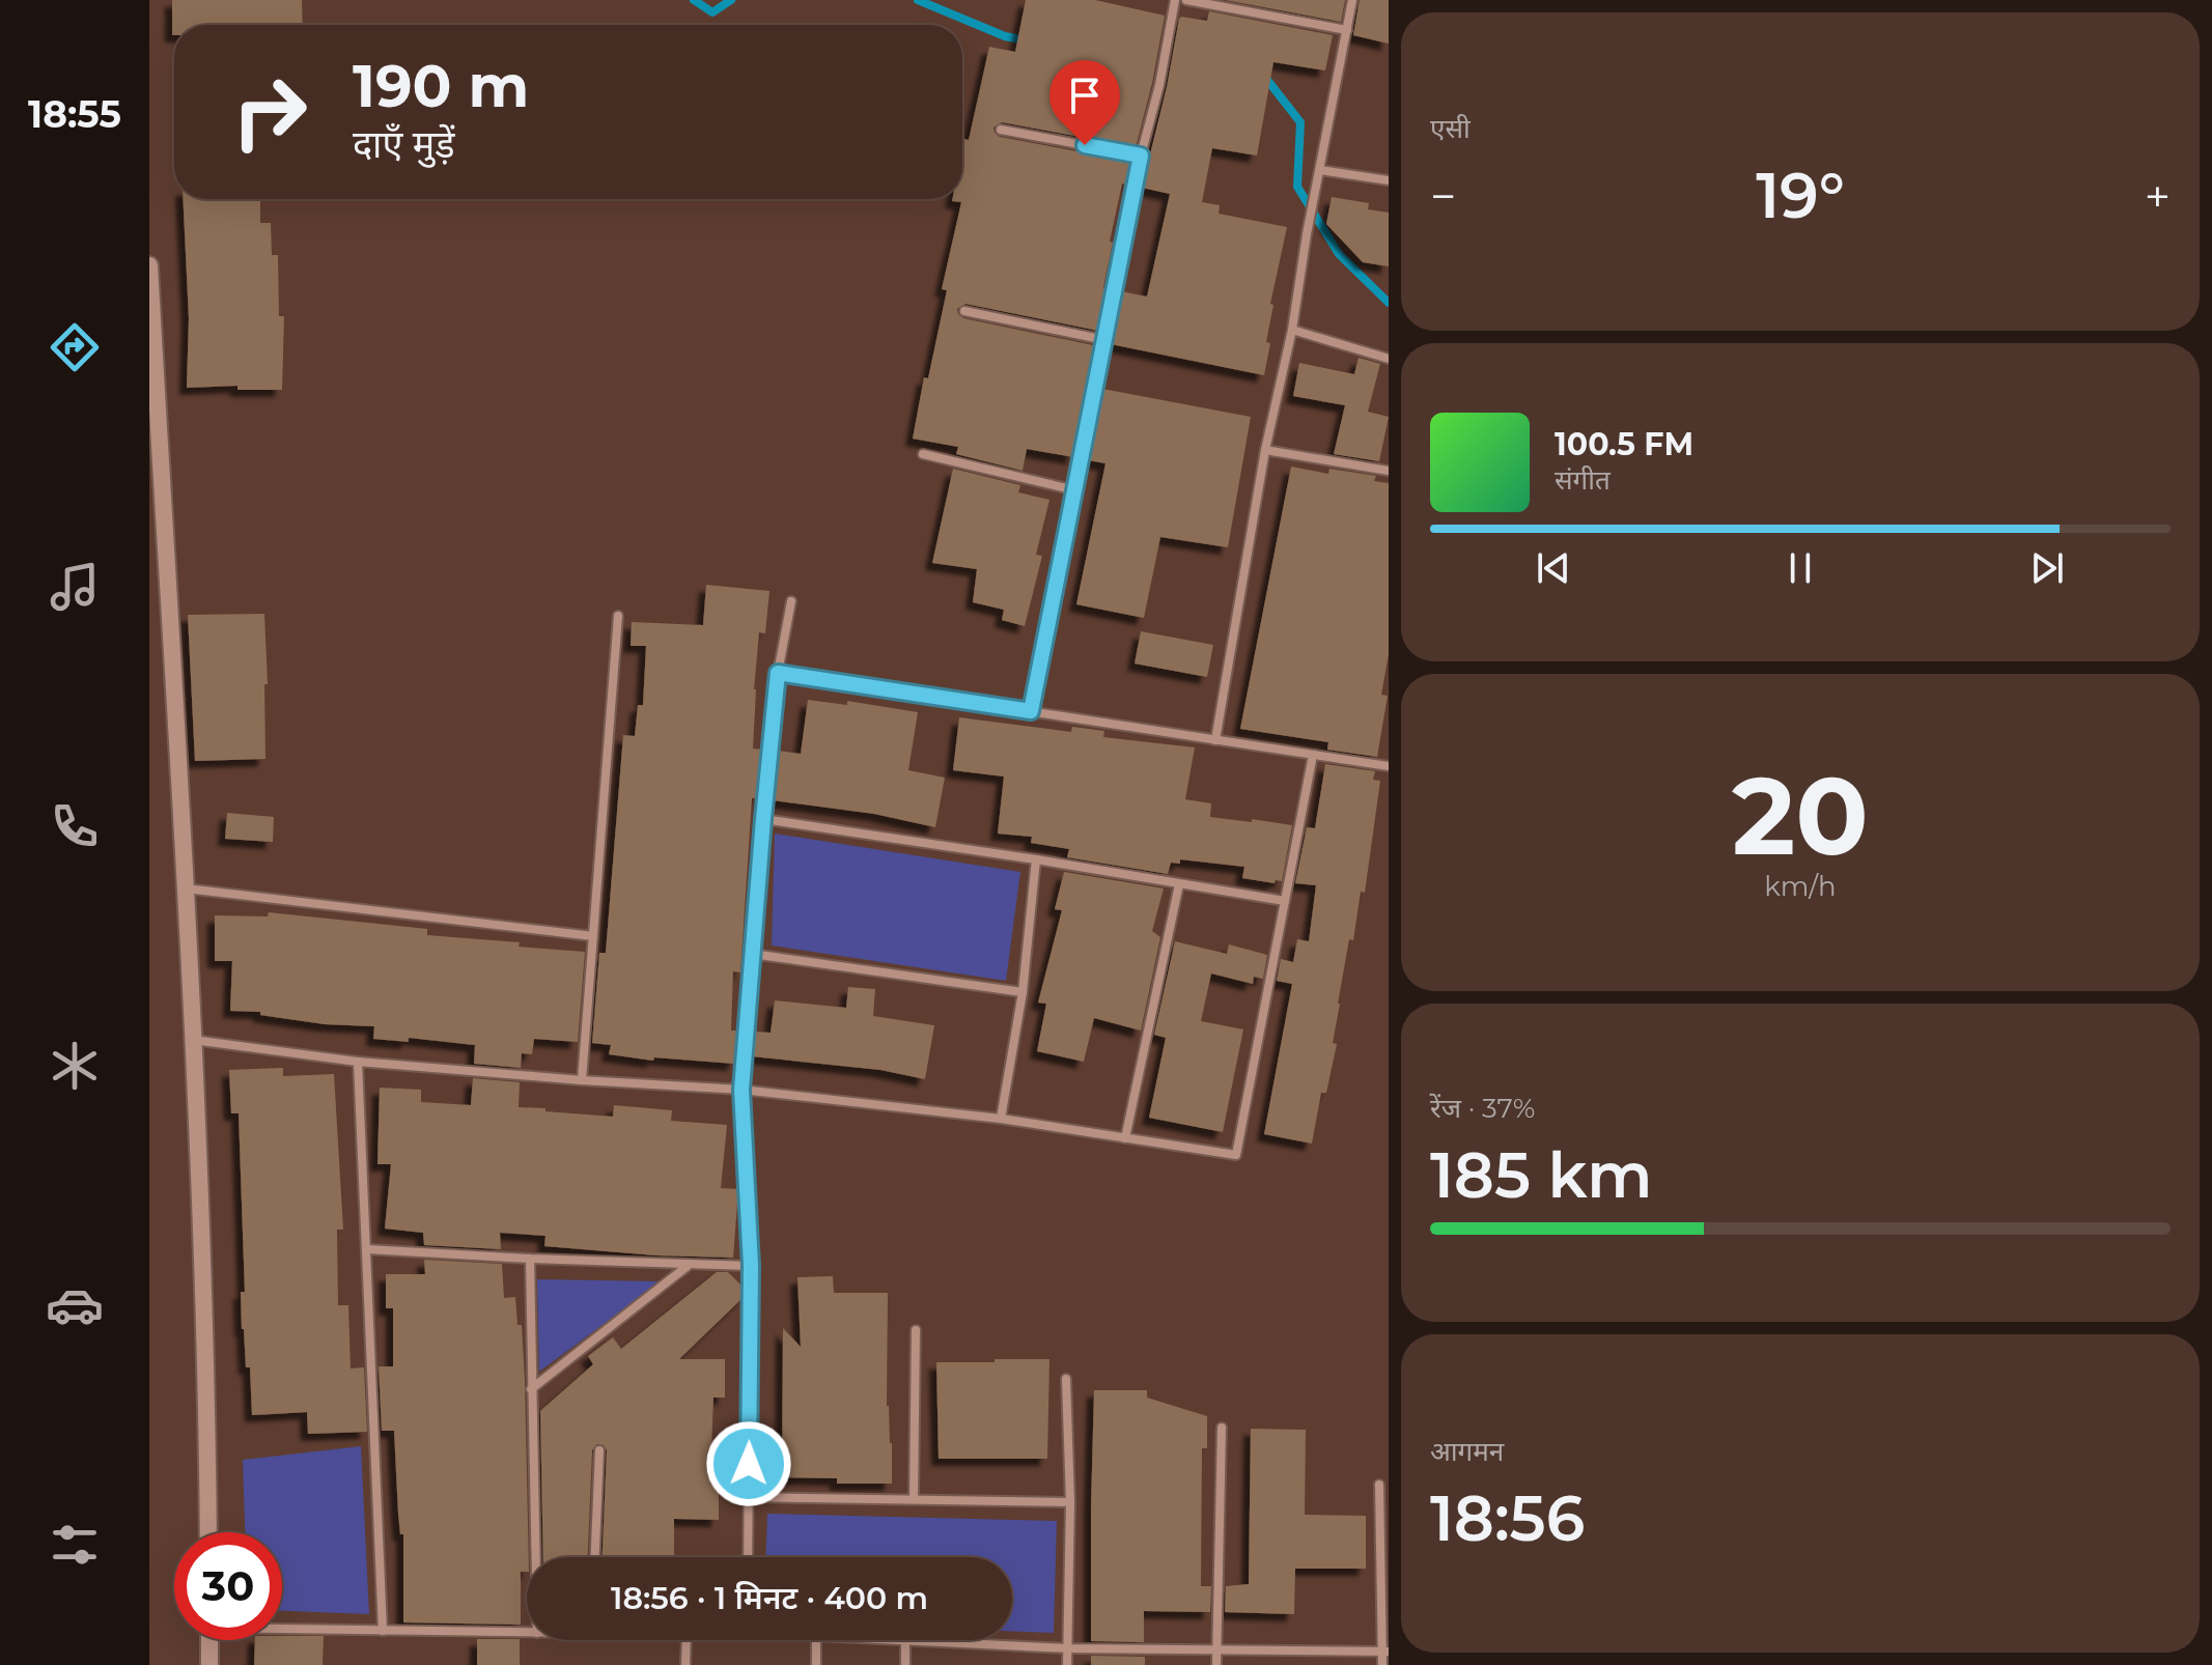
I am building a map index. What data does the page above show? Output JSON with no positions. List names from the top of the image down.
{
  "page": {
    "tabs": "18:55",
    "tile": [
      "एसी",
      ["20", "km/h"],
      ["रेंज · 37%", "185 km"],
      ["आगमन", "18:56"]
    ],
    "turn": ["190 m", "दाएँ मुड़ें"],
    "heat": ["−", "19°", "+"],
    "song": ["100.5 FM", "संगीत"],
    "limit": "30",
    "trip": "18:56 · 1 मिनट · 400 m"
  }
}
